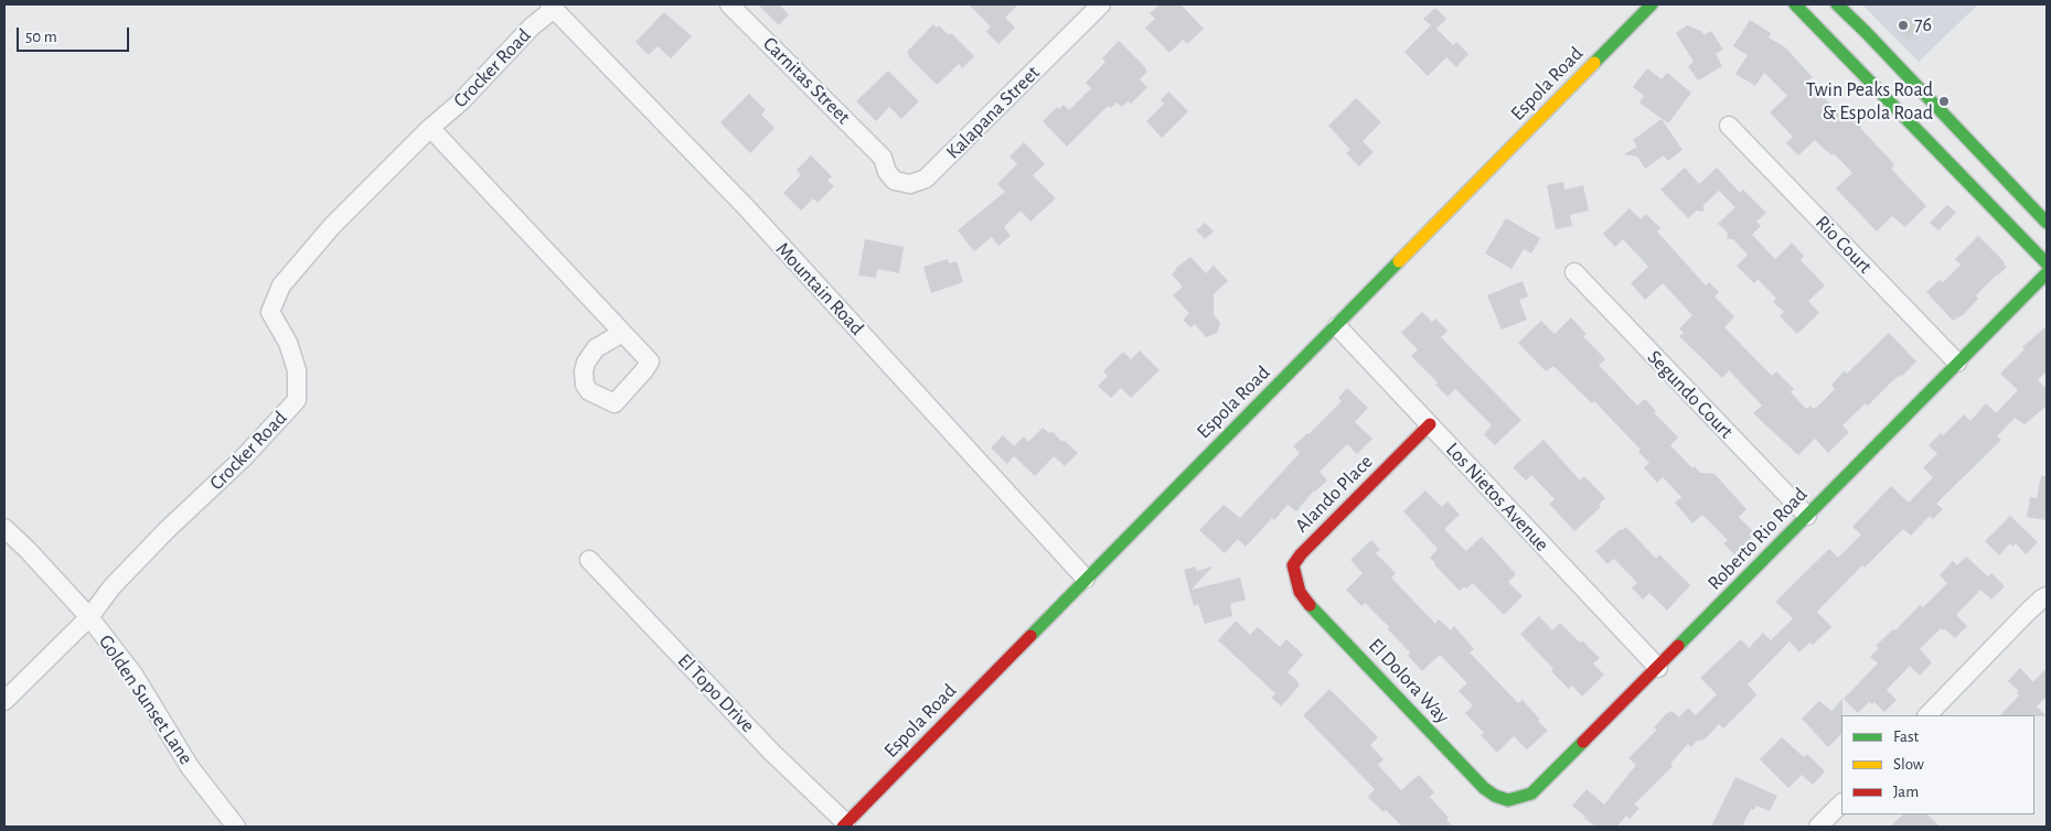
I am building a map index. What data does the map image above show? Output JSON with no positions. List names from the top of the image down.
{
  "streets": {
    "main road": [
      "Espola Road",
      "Alando Place",
      "Roberto Rio Road",
      "El Dolora Way"
    ],
    "street": [
      "Crocker Road",
      "Carnitas Street",
      "Kalapana Street",
      "Rio Court",
      "Mountain Road",
      "Segundo Court",
      "Los Nietos Avenue",
      "El Topo Drive",
      "Golden Sunset Lane"
    ]
  },
  "crossings": [
    ["Crocker Road", "Mountain Road"],
    ["Crocker Road", "Golden Sunset Lane"],
    ["Carnitas Street", "Kalapana Street"],
    ["Espola Road", "Mountain Road"],
    ["Espola Road", "Los Nietos Avenue"],
    ["Espola Road", "El Topo Drive"],
    ["Rio Court", "Roberto Rio Road"],
    ["Segundo Court", "Roberto Rio Road"],
    ["Alando Place", "Los Nietos Avenue"],
    ["Alando Place", "El Dolora Way"],
    ["Los Nietos Avenue", "Roberto Rio Road"],
    ["Roberto Rio Road", "El Dolora Way"]
  ],
  "places": ["76", "Twin Peaks Road & Espola Road"],
  "legend": ["Fast", "Slow", "Jam"],
  "scale_bar": "50 m"
}
